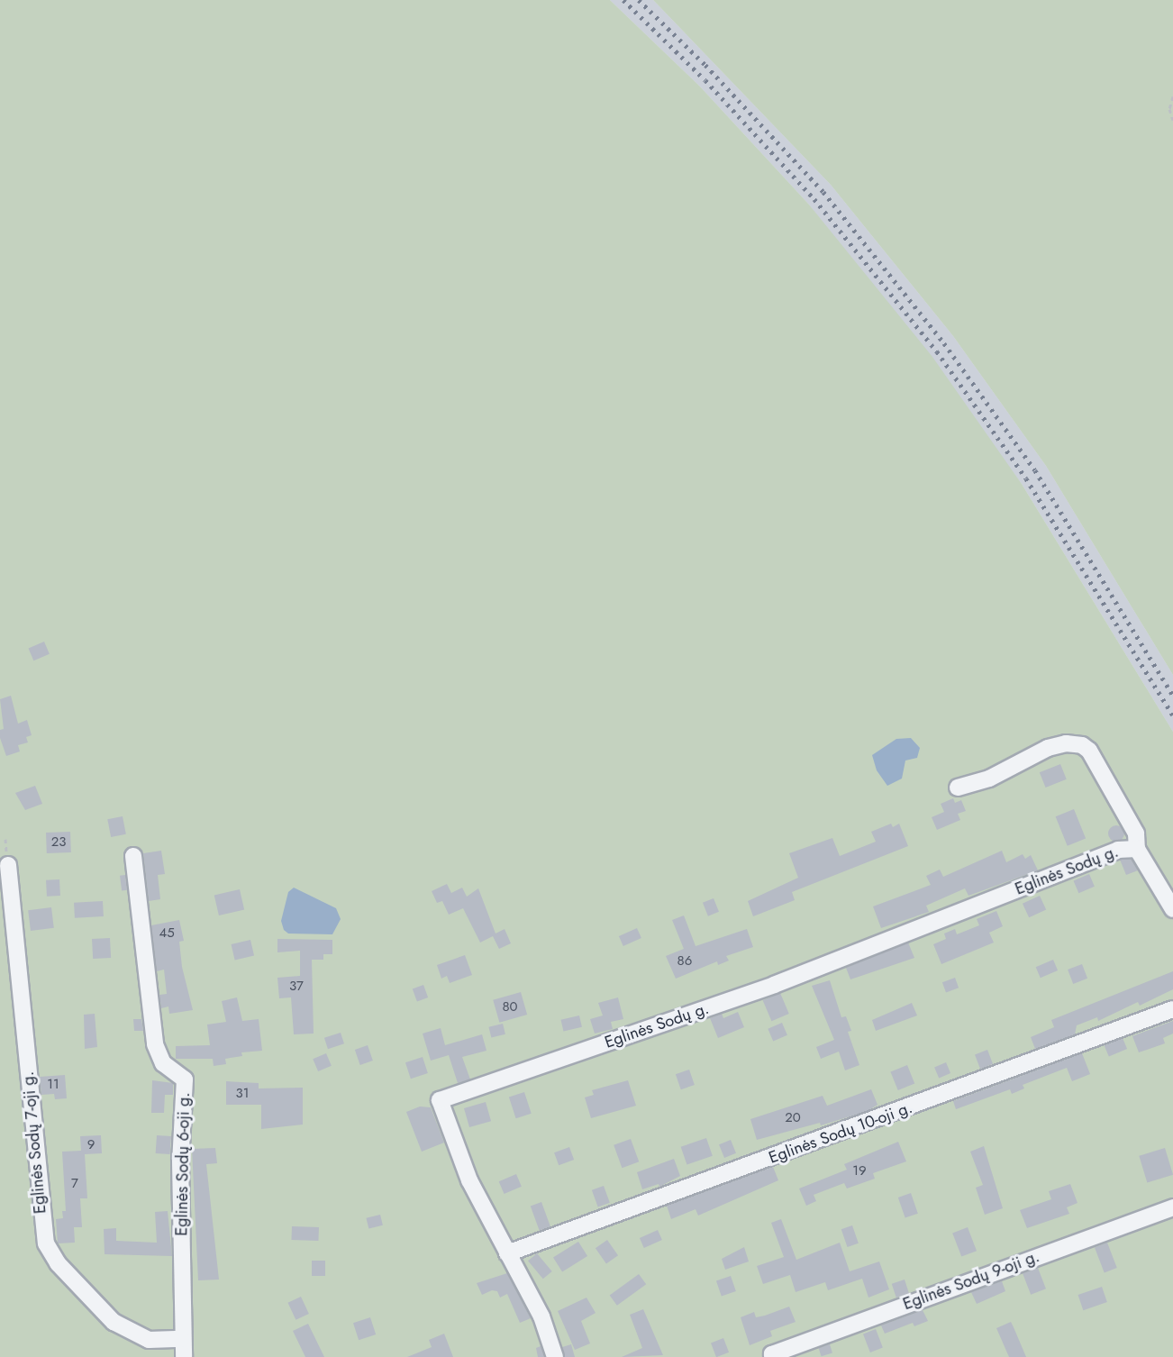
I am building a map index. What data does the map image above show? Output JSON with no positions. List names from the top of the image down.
{
  "streets": {
    "street": [
      "Eglinės Sodų g.",
      "Eglinės Sodų 10-oji g.",
      "Eglinės Sodų 7-oji g.",
      "Eglinės Sodų 6-oji g.",
      "Eglinės Sodų 9-oji g."
    ]
  },
  "crossings": [
    ["Eglinės Sodų g.", "Eglinės Sodų 10-oji g."],
    ["Eglinės Sodų 7-oji g.", "Eglinės Sodų 6-oji g."]
  ],
  "house_numbers": [
    "23",
    "45",
    "86",
    "37",
    "80",
    "11",
    "31",
    "20",
    "9",
    "19",
    "7"
  ]
}
